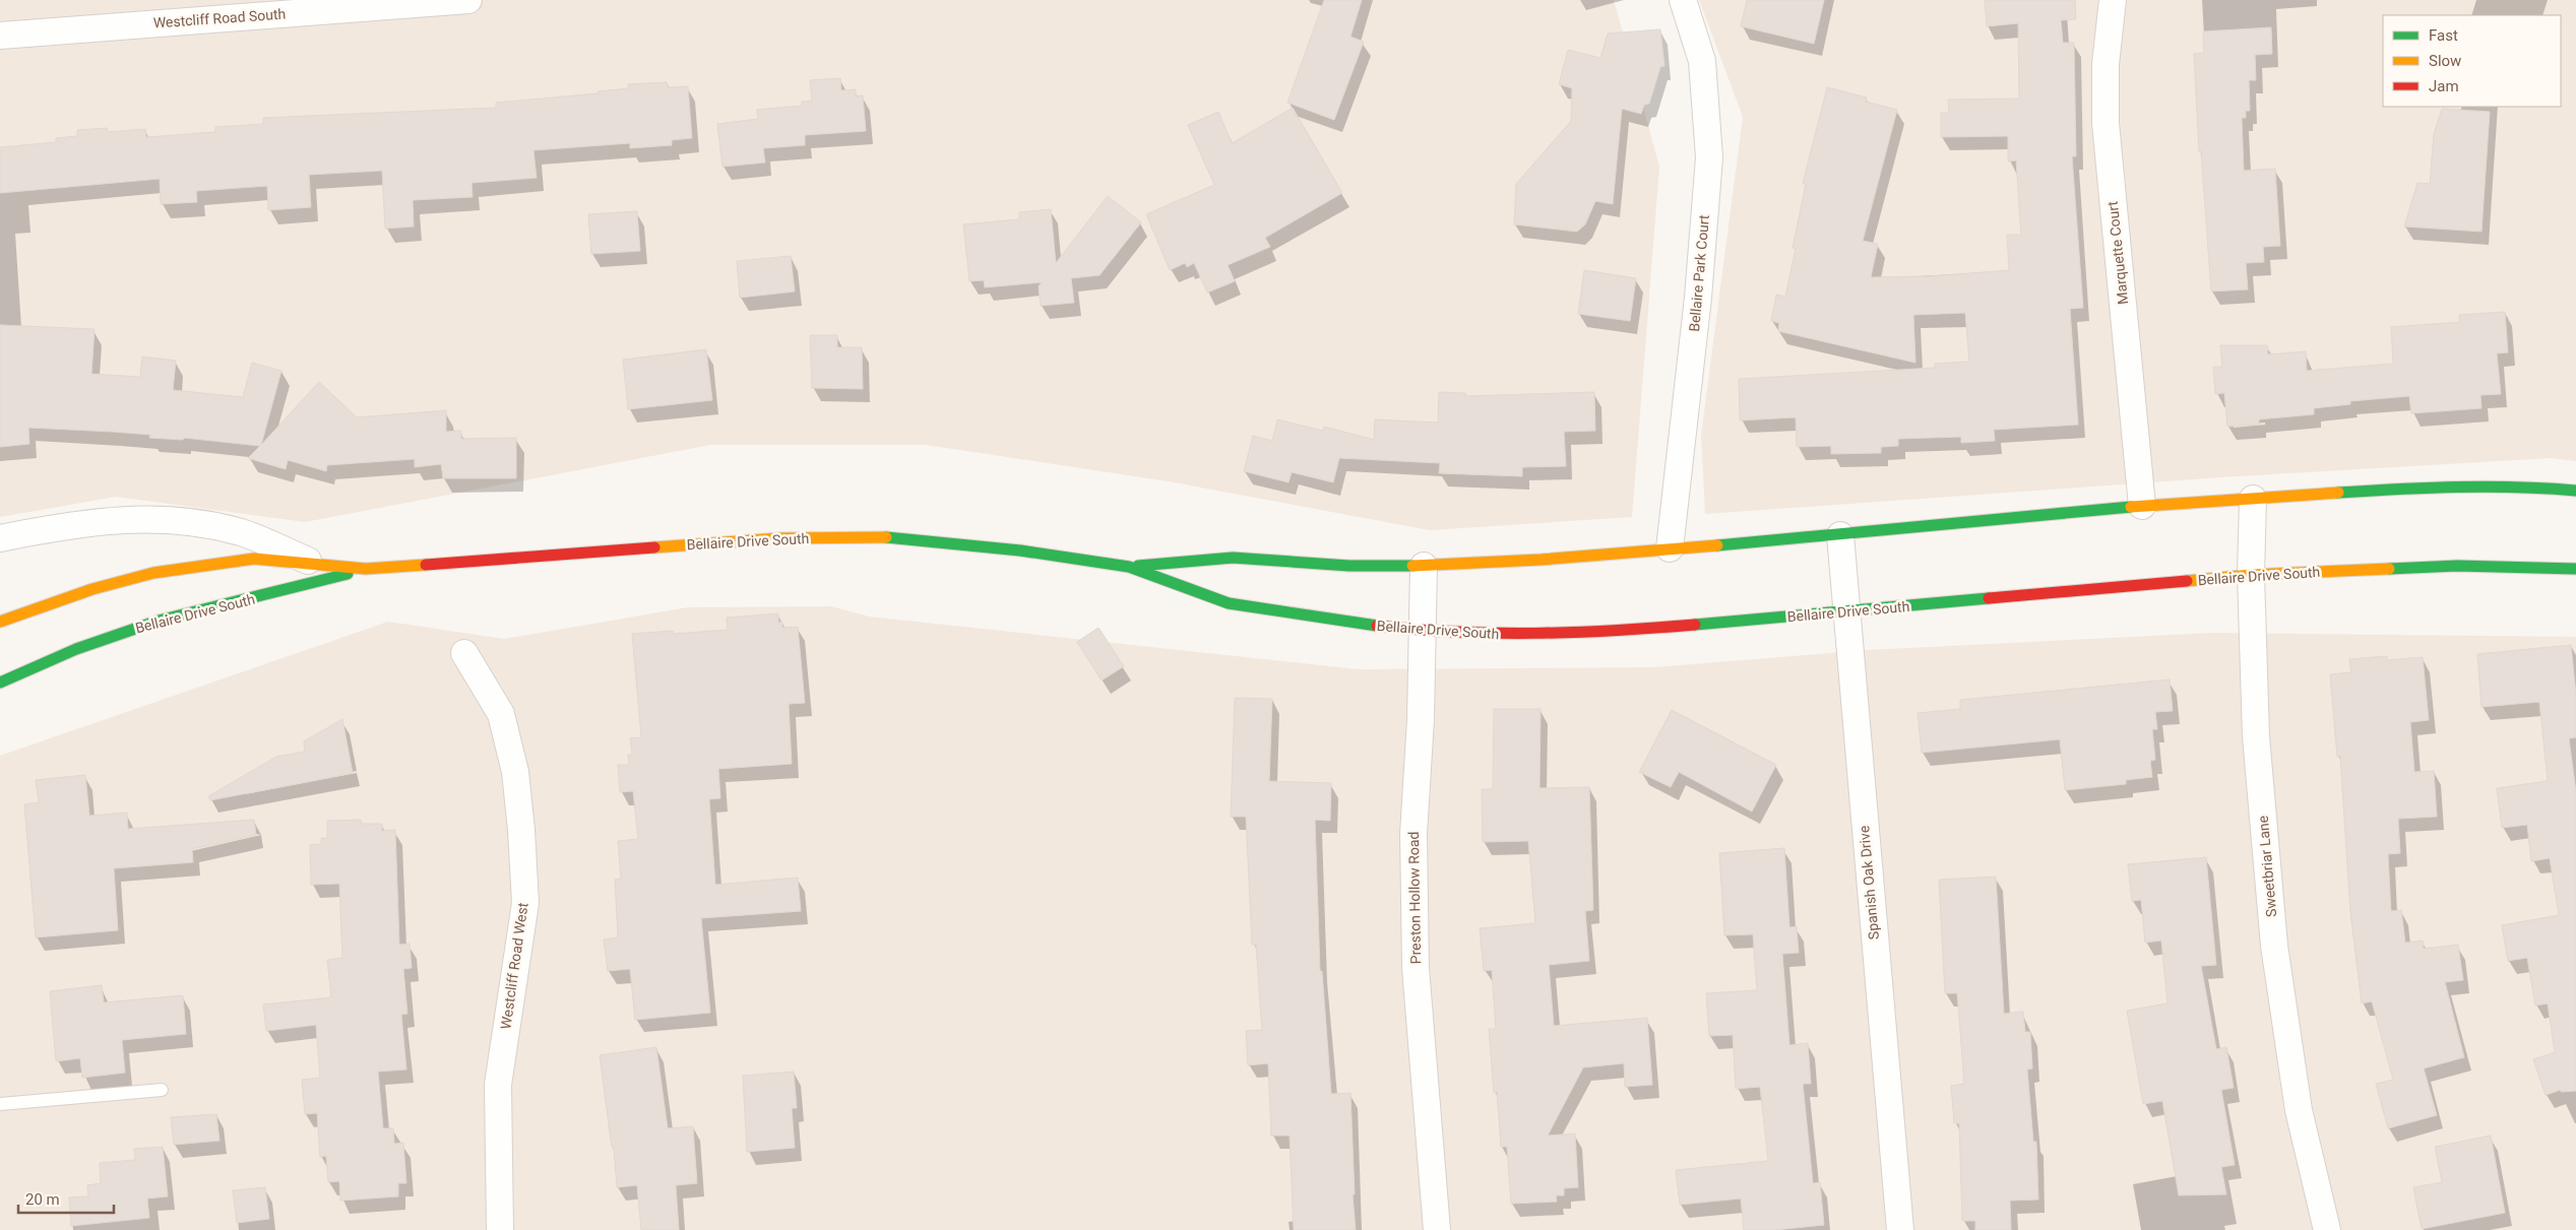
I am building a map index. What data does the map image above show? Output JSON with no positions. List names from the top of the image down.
{
  "streets": {
    "main road": ["Bellaire Drive South"],
    "street": [
      "Westcliff Road South",
      "Marquette Court",
      "Bellaire Park Court",
      "Sweetbriar Lane",
      "Spanish Oak Drive",
      "Preston Hollow Road",
      "Westcliff Road West"
    ]
  },
  "crossings": [
    ["Marquette Court", "Bellaire Drive South"],
    ["Bellaire Park Court", "Bellaire Drive South"],
    ["Bellaire Drive South", "Sweetbriar Lane"],
    ["Bellaire Drive South", "Spanish Oak Drive"],
    ["Bellaire Drive South", "Preston Hollow Road"]
  ],
  "legend": ["Fast", "Slow", "Jam"],
  "scale_bar": "20 m"
}
